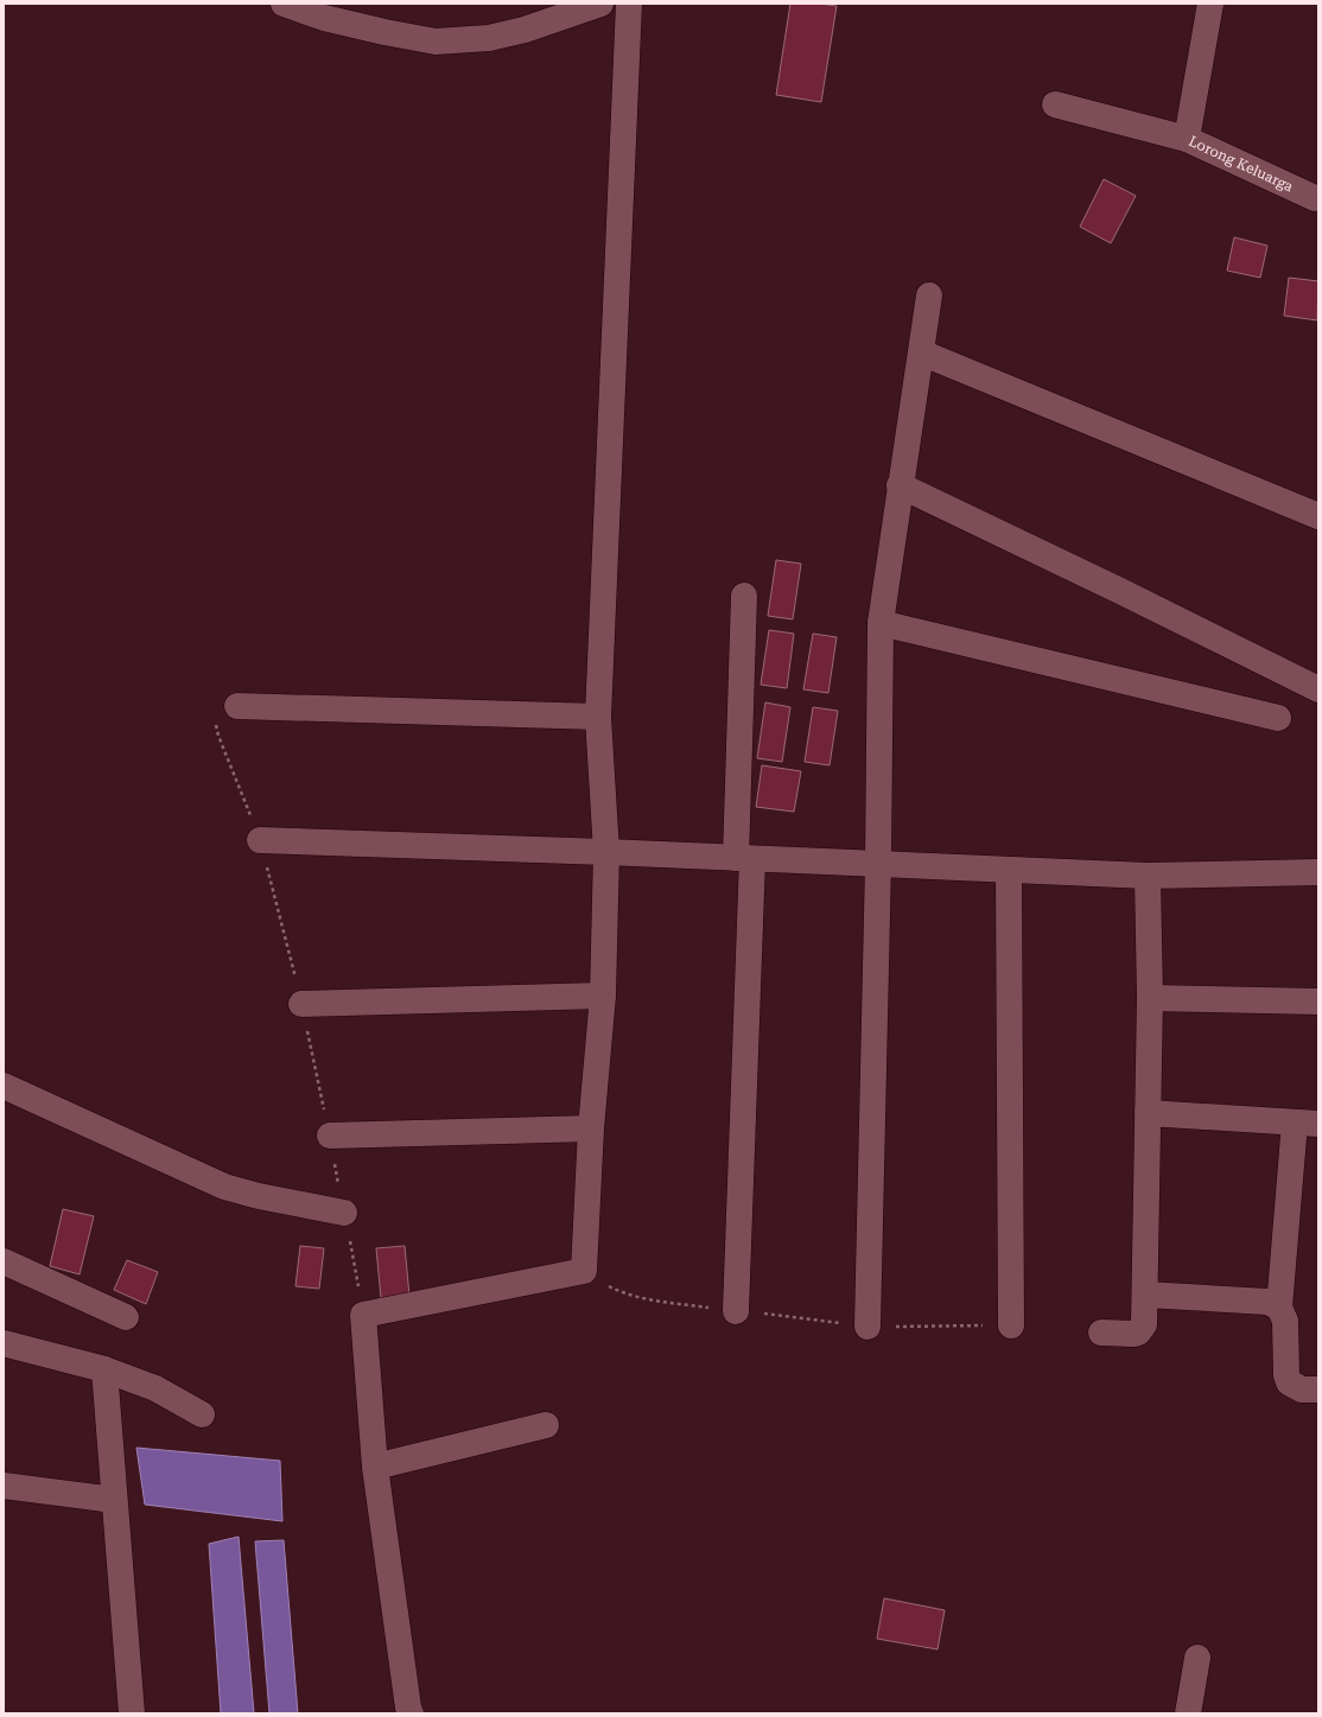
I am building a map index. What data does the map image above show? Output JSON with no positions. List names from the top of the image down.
{
  "streets": {
    "street": ["Lorong Keluarga"]
  }
}
